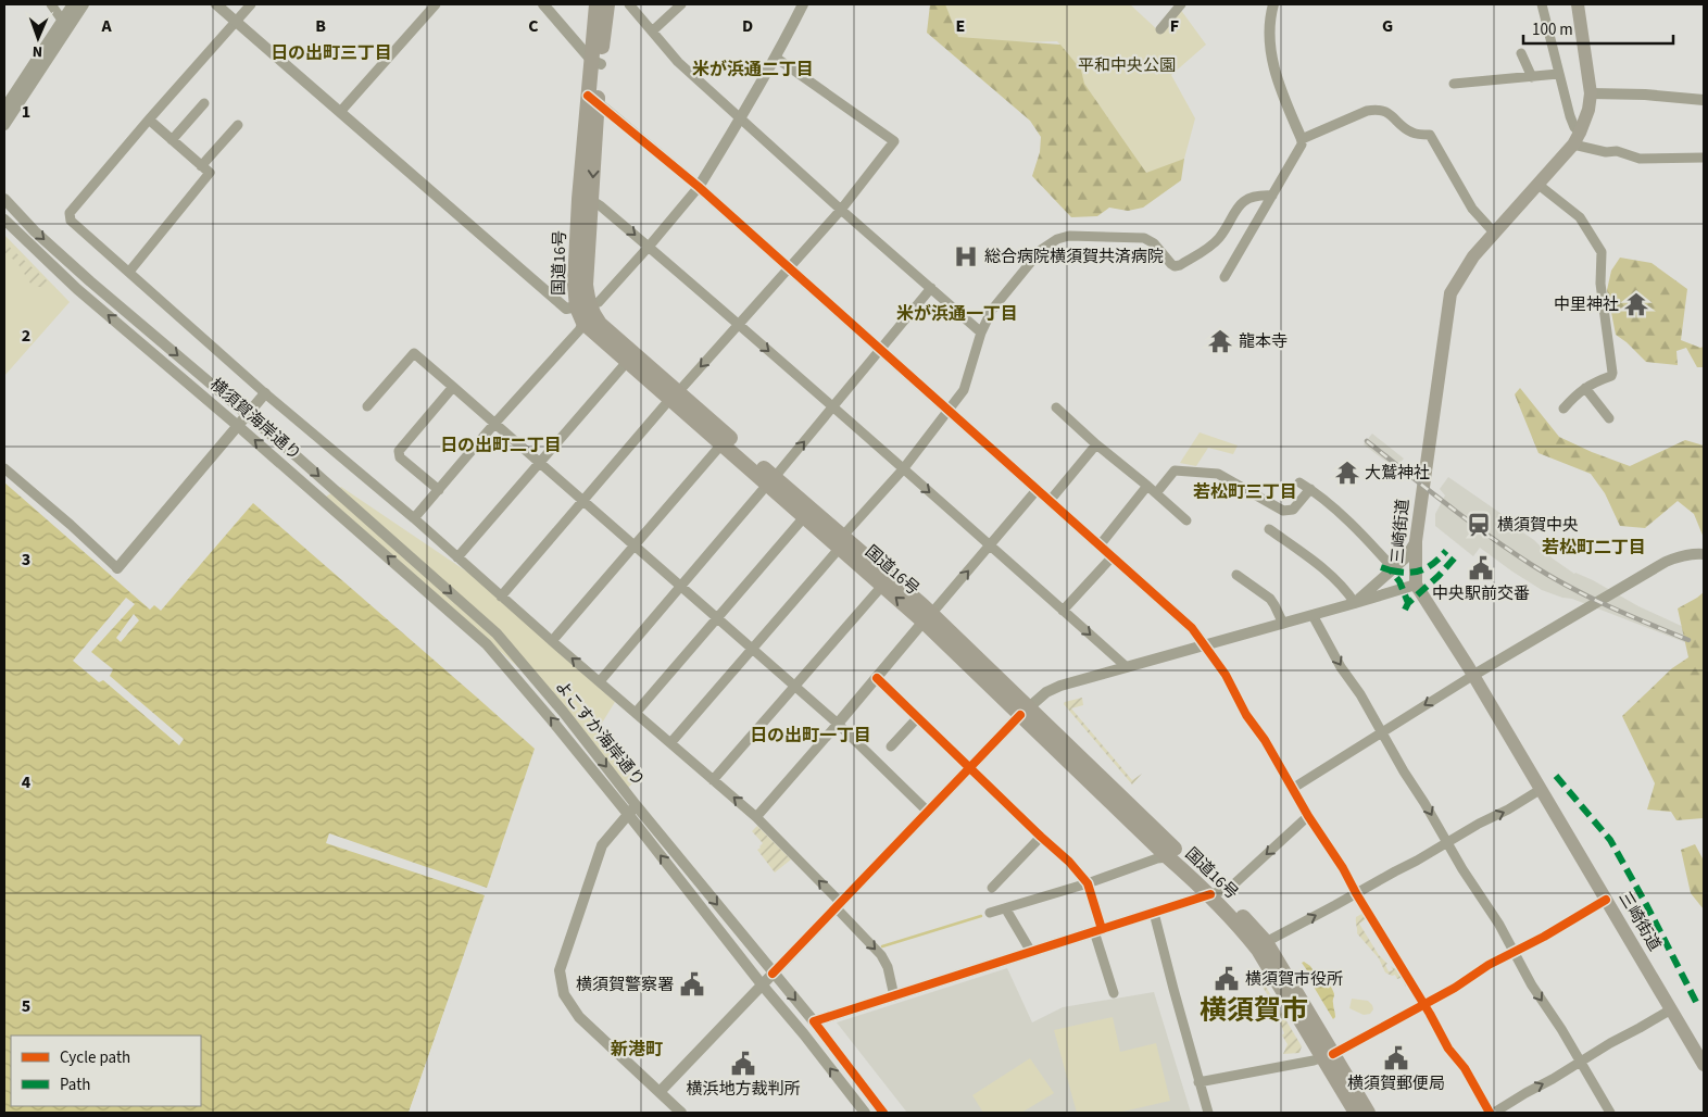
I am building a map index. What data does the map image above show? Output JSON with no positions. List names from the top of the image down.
{
  "streets": {
    "highway": ["国道16号"],
    "main road": ["三崎街道"],
    "street": ["横須賀海岸通り", "よこすか海岸通り"]
  },
  "crossings": [
    ["横須賀海岸通り", "よこすか海岸通り"]
  ],
  "districts": [
    "日の出町三丁目",
    "米が浜通二丁目",
    "米が浜通一丁目",
    "日の出町二丁目",
    "若松町三丁目",
    "若松町二丁目",
    "日の出町一丁目",
    "横須賀市",
    "新港町"
  ],
  "parks": ["平和中央公園"],
  "places": {
    "hospital": ["総合病院横須賀共済病院"],
    "temple": ["中里神社", "龍本寺", "大鷲神社"],
    "station": ["横須賀中央"],
    "public building": [
      "中央駅前交番",
      "横須賀市役所",
      "横須賀警察署",
      "横須賀郵便局",
      "横浜地方裁判所"
    ]
  },
  "legend": ["Cycle path", "Path"],
  "scale_bar": "100 m",
  "north": "bottom",
  "grid": {
    "columns": [
      "A",
      "B",
      "C",
      "D",
      "E",
      "F",
      "G"
    ],
    "rows": [
      "1",
      "2",
      "3",
      "4",
      "5"
    ]
  }
}
